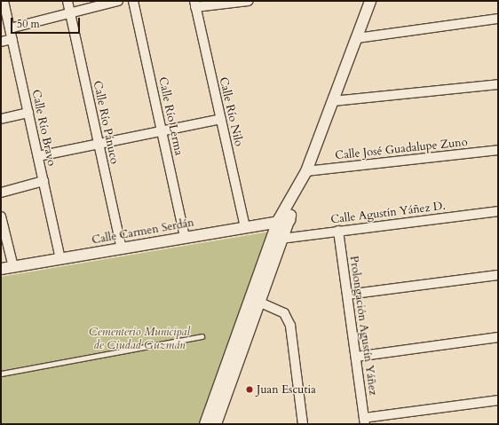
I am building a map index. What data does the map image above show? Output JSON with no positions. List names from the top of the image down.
{
  "streets": {
    "street": [
      "Calle Río Nilo",
      "Calle Río Lerma",
      "Calle Río Pánuco",
      "Calle Río Bravo",
      "Calle José Guadalupe Zuno",
      "Calle Agustín Yáñez D.",
      "Calle Carmen Serdán",
      "Prolongación Agustín Yáñez"
    ]
  },
  "crossings": [
    ["Calle Río Nilo", "Calle Carmen Serdán"],
    ["Calle Río Lerma", "Calle Carmen Serdán"],
    ["Calle Río Pánuco", "Calle Carmen Serdán"],
    ["Calle Río Bravo", "Calle Carmen Serdán"],
    ["Calle Agustín Yáñez D.", "Prolongación Agustín Yáñez"]
  ],
  "parks": ["Cementerio Municipal de Ciudad Guzmán"],
  "places": ["Juan Escutia"],
  "scale_bar": "50 m"
}
